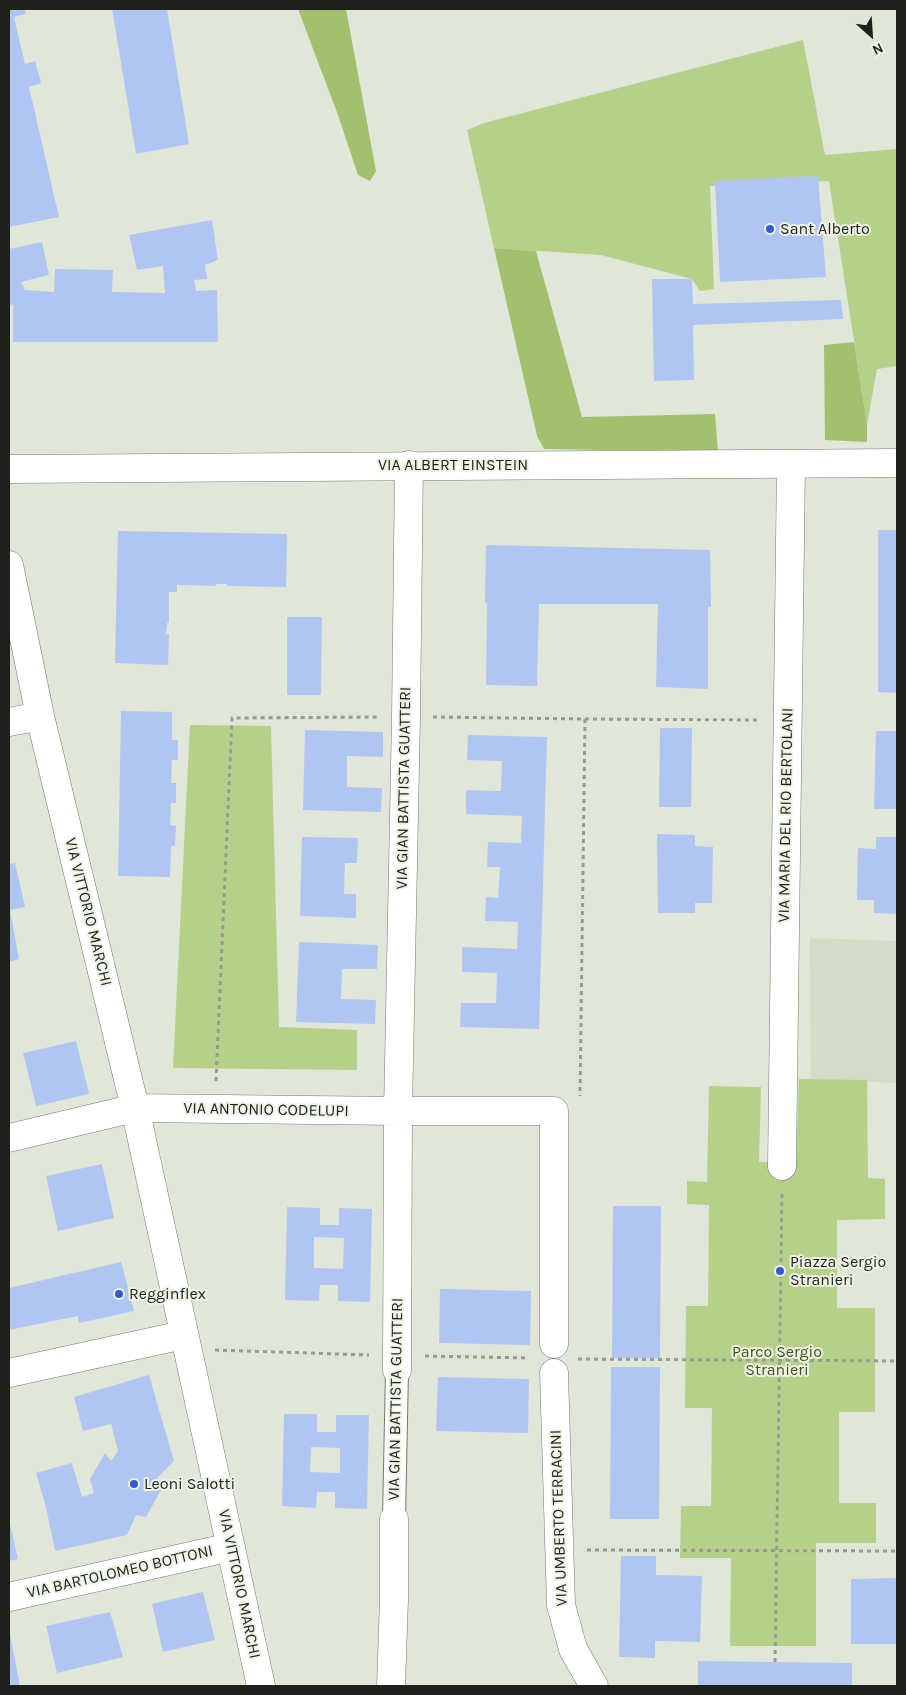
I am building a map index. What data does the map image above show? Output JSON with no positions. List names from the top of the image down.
{
  "streets": {
    "street": [
      "VIA ALBERT EINSTEIN",
      "VIA GIAN BATTISTA GUATTERI",
      "VIA MARIA DEL RIO BERTOLANI",
      "VIA VITTORIO MARCHI",
      "VIA ANTONIO CODELUPI",
      "VIA UMBERTO TERRACINI",
      "VIA BARTOLOMEO BOTTONI"
    ]
  },
  "crossings": [
    ["VIA ALBERT EINSTEIN", "VIA GIAN BATTISTA GUATTERI"],
    ["VIA ALBERT EINSTEIN", "VIA MARIA DEL RIO BERTOLANI"],
    ["VIA GIAN BATTISTA GUATTERI", "VIA ANTONIO CODELUPI"],
    ["VIA GIAN BATTISTA GUATTERI", "VIA UMBERTO TERRACINI"],
    ["VIA VITTORIO MARCHI", "VIA ANTONIO CODELUPI"],
    ["VIA VITTORIO MARCHI", "VIA BARTOLOMEO BOTTONI"],
    ["VIA ANTONIO CODELUPI", "VIA UMBERTO TERRACINI"]
  ],
  "parks": ["Parco Sergio Stranieri"],
  "places": [
    "Sant Alberto",
    "Piazza Sergio Stranieri",
    "Regginflex",
    "Leoni Salotti"
  ],
  "north": "bottom right"
}
